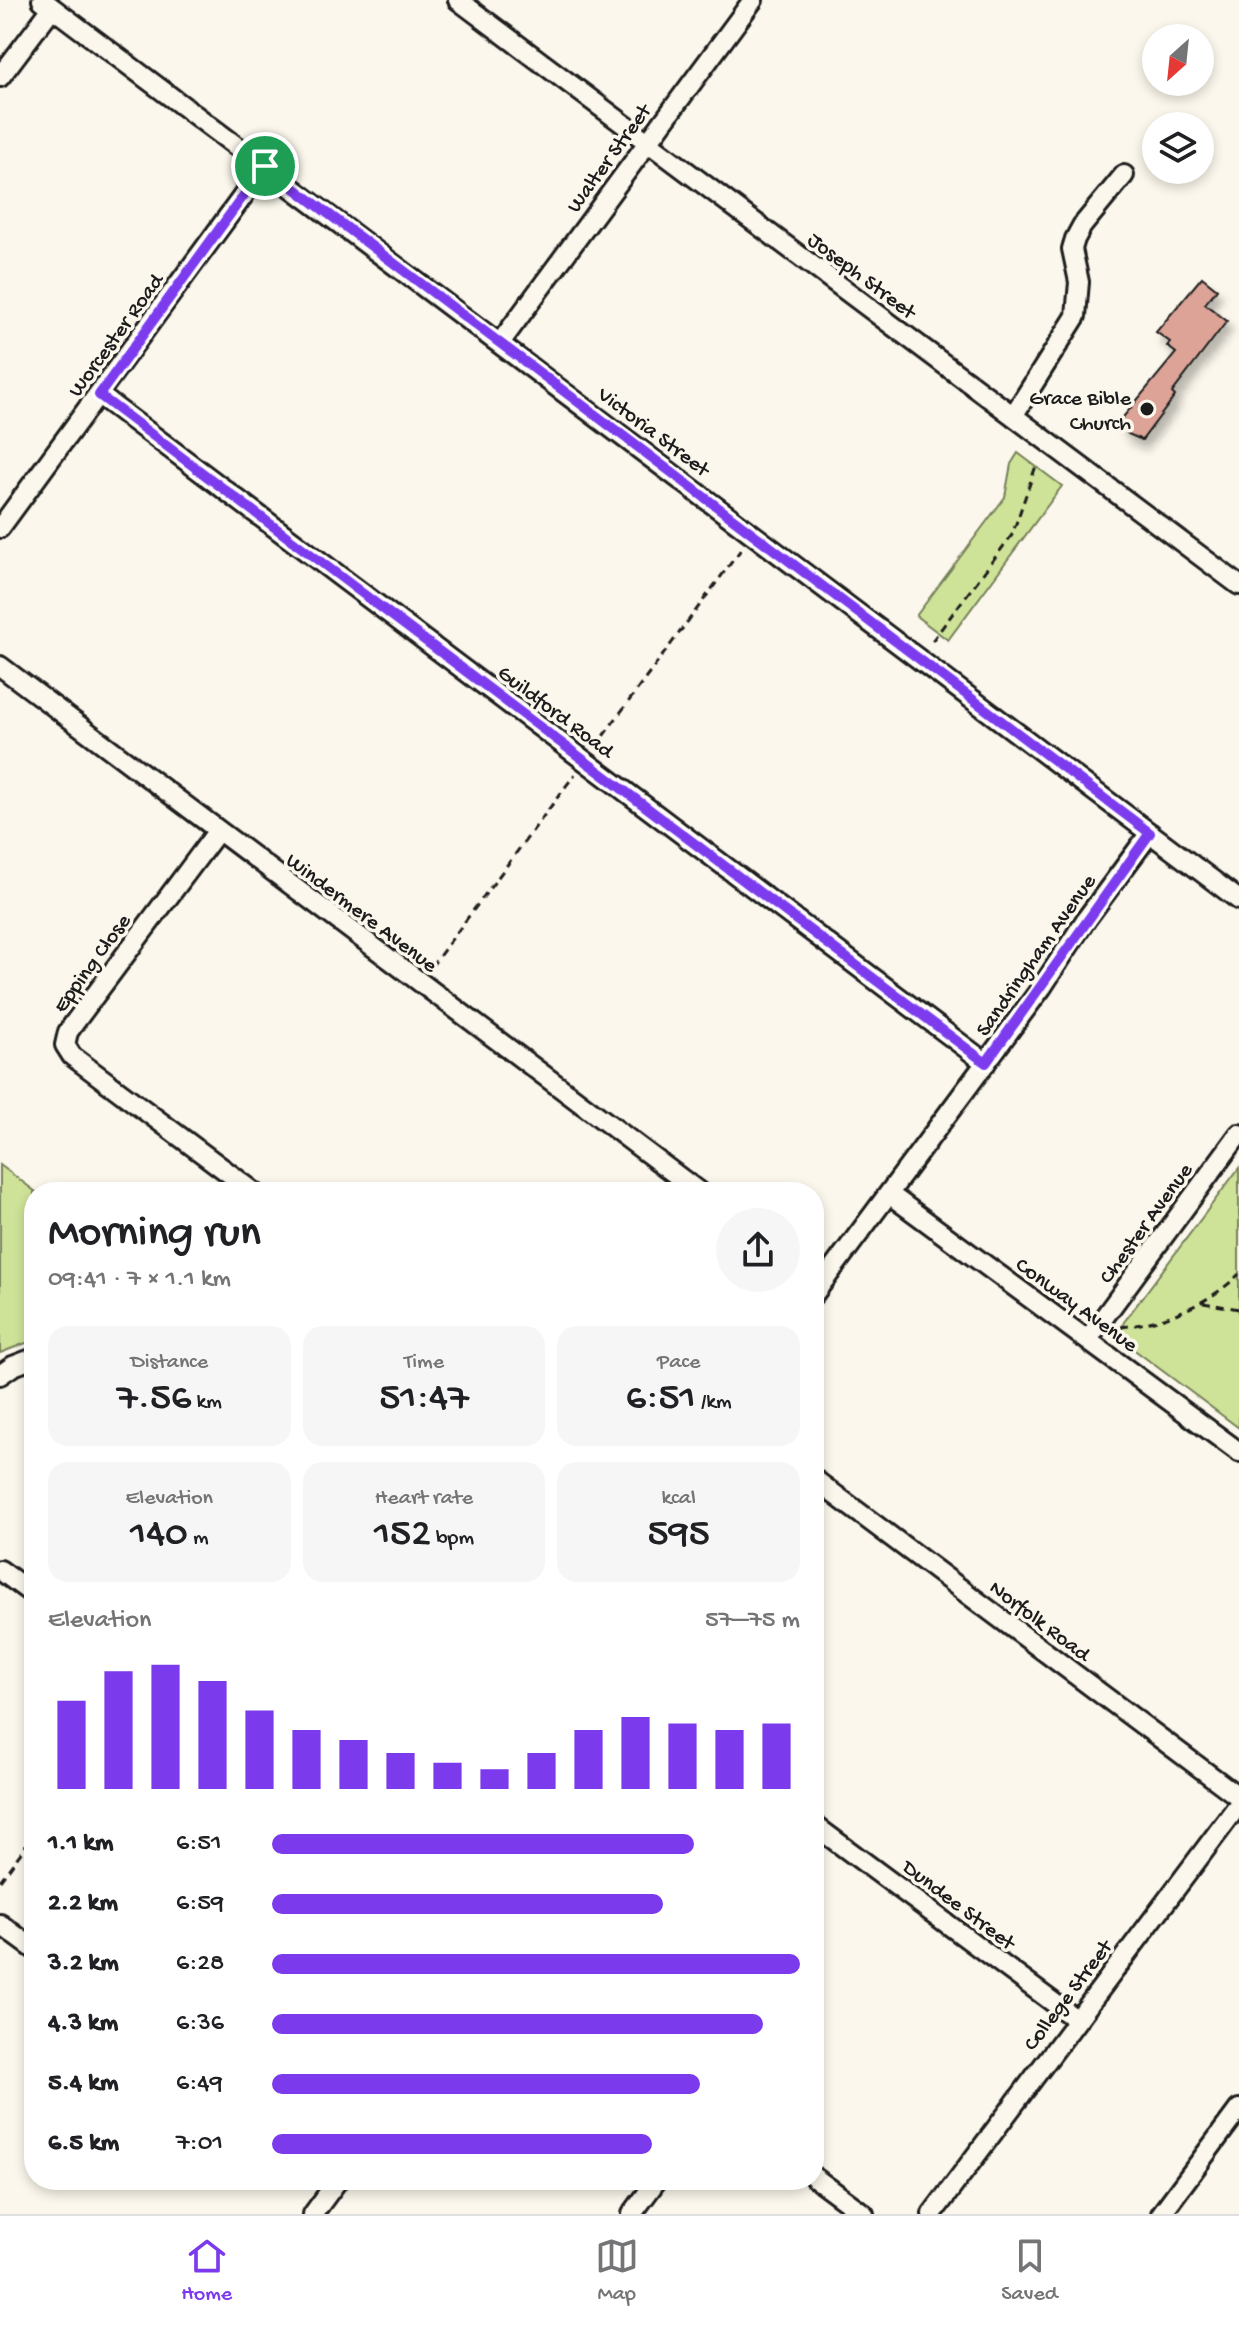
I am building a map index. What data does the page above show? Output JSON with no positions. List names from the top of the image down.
{
  "streets": {
    "street": [
      "Walter Street",
      "Joseph Street",
      "Worcester Road",
      "Victoria Street",
      "Guildford Road",
      "Windermere Avenue",
      "Sandringham Avenue",
      "Epping Close",
      "Chester Avenue",
      "Conway Avenue",
      "Norfolk Road",
      "Dundee Street",
      "College Street"
    ]
  },
  "crossings": [
    ["Walter Street", "Joseph Street"],
    ["Walter Street", "Victoria Street"],
    ["Worcester Road", "Victoria Street"],
    ["Worcester Road", "Guildford Road"],
    ["Victoria Street", "Sandringham Avenue"],
    ["Guildford Road", "Sandringham Avenue"],
    ["Windermere Avenue", "Epping Close"],
    ["Sandringham Avenue", "Conway Avenue"],
    ["Chester Avenue", "Conway Avenue"],
    ["Dundee Street", "College Street"]
  ],
  "places": ["Grace Bible Church"],
  "north": "bottom left",
  "page": {
    "heading": ["Morning run", "09:41 · 7 × 1.1 km"],
    "stats": [
      ["Distance", "7.56 km"],
      ["Time", "51:47"],
      ["Pace", "6:51 /km"],
      ["Elevation", "140 m"],
      ["Heart rate", "152 bpm"],
      ["kcal", "595"]
    ],
    "chart": ["Elevation", "57–75 m"],
    "list": [
      {
        "name": "1.1 km",
        "note": "6:51"
      },
      {
        "name": "2.2 km",
        "note": "6:59"
      },
      {
        "name": "3.2 km",
        "note": "6:28"
      },
      {
        "name": "4.3 km",
        "note": "6:36"
      },
      {
        "name": "5.4 km",
        "note": "6:49"
      },
      {
        "name": "6.5 km",
        "note": "7:01"
      }
    ],
    "tabs": ["Home", "Map", "Saved"]
  }
}
